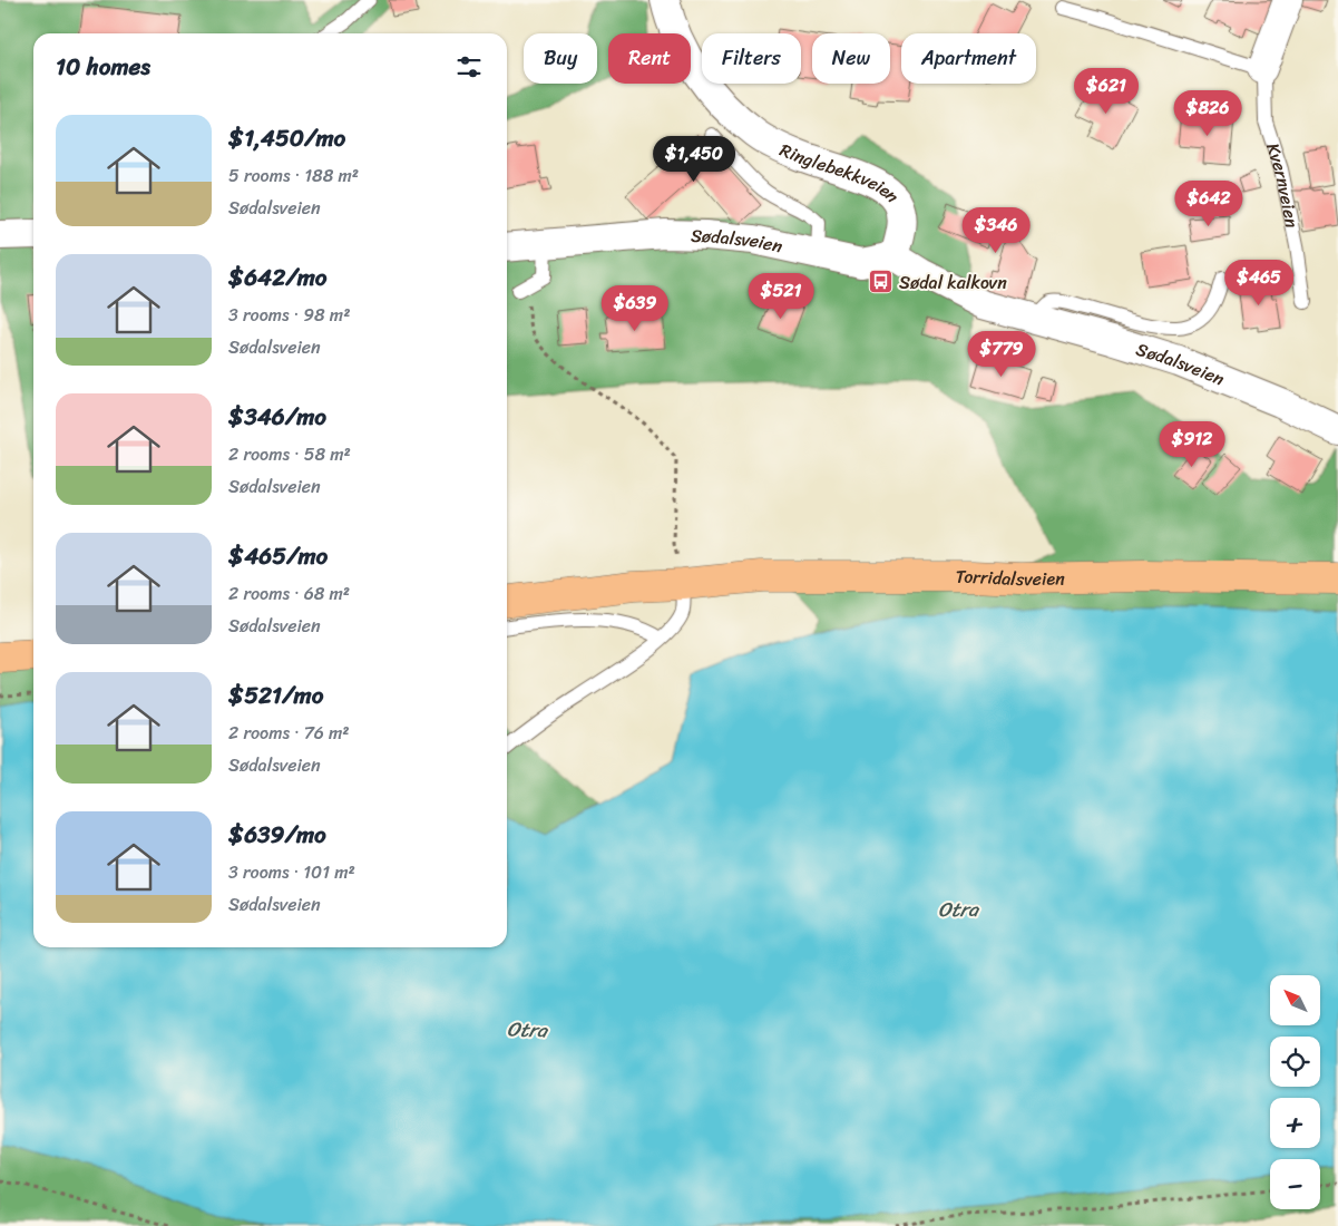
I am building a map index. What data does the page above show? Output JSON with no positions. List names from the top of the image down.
{
  "streets": {
    "main road": ["Torridalsveien"],
    "street": ["Ringlebekkveien", "Kvernveien", "Sødalsveien"]
  },
  "crossings": [
    ["Ringlebekkveien", "Sødalsveien"]
  ],
  "water": ["Otra"],
  "places": {
    "bus stop": ["Sødal kalkovn"]
  },
  "north": "top left",
  "page": {
    "chip": [
      "Buy",
      "Rent",
      "Filters",
      "New",
      "Apartment"
    ],
    "heading": "10 homes",
    "price": [
      "$621",
      "$826",
      "$1,450",
      "$642",
      "$346",
      "$465",
      "$521",
      "$639",
      "$779",
      "$912"
    ],
    "list": [
      {
        "name": "$1,450/mo",
        "note": "5 rooms · 188 m² · Sødalsveien"
      },
      {
        "name": "$642/mo",
        "note": "3 rooms · 98 m² · Sødalsveien"
      },
      {
        "name": "$346/mo",
        "note": "2 rooms · 58 m² · Sødalsveien"
      },
      {
        "name": "$465/mo",
        "note": "2 rooms · 68 m² · Sødalsveien"
      },
      {
        "name": "$521/mo",
        "note": "2 rooms · 76 m² · Sødalsveien"
      },
      {
        "name": "$639/mo",
        "note": "3 rooms · 101 m² · Sødalsveien"
      }
    ],
    "map_buttons": ["+", "−"]
  }
}
